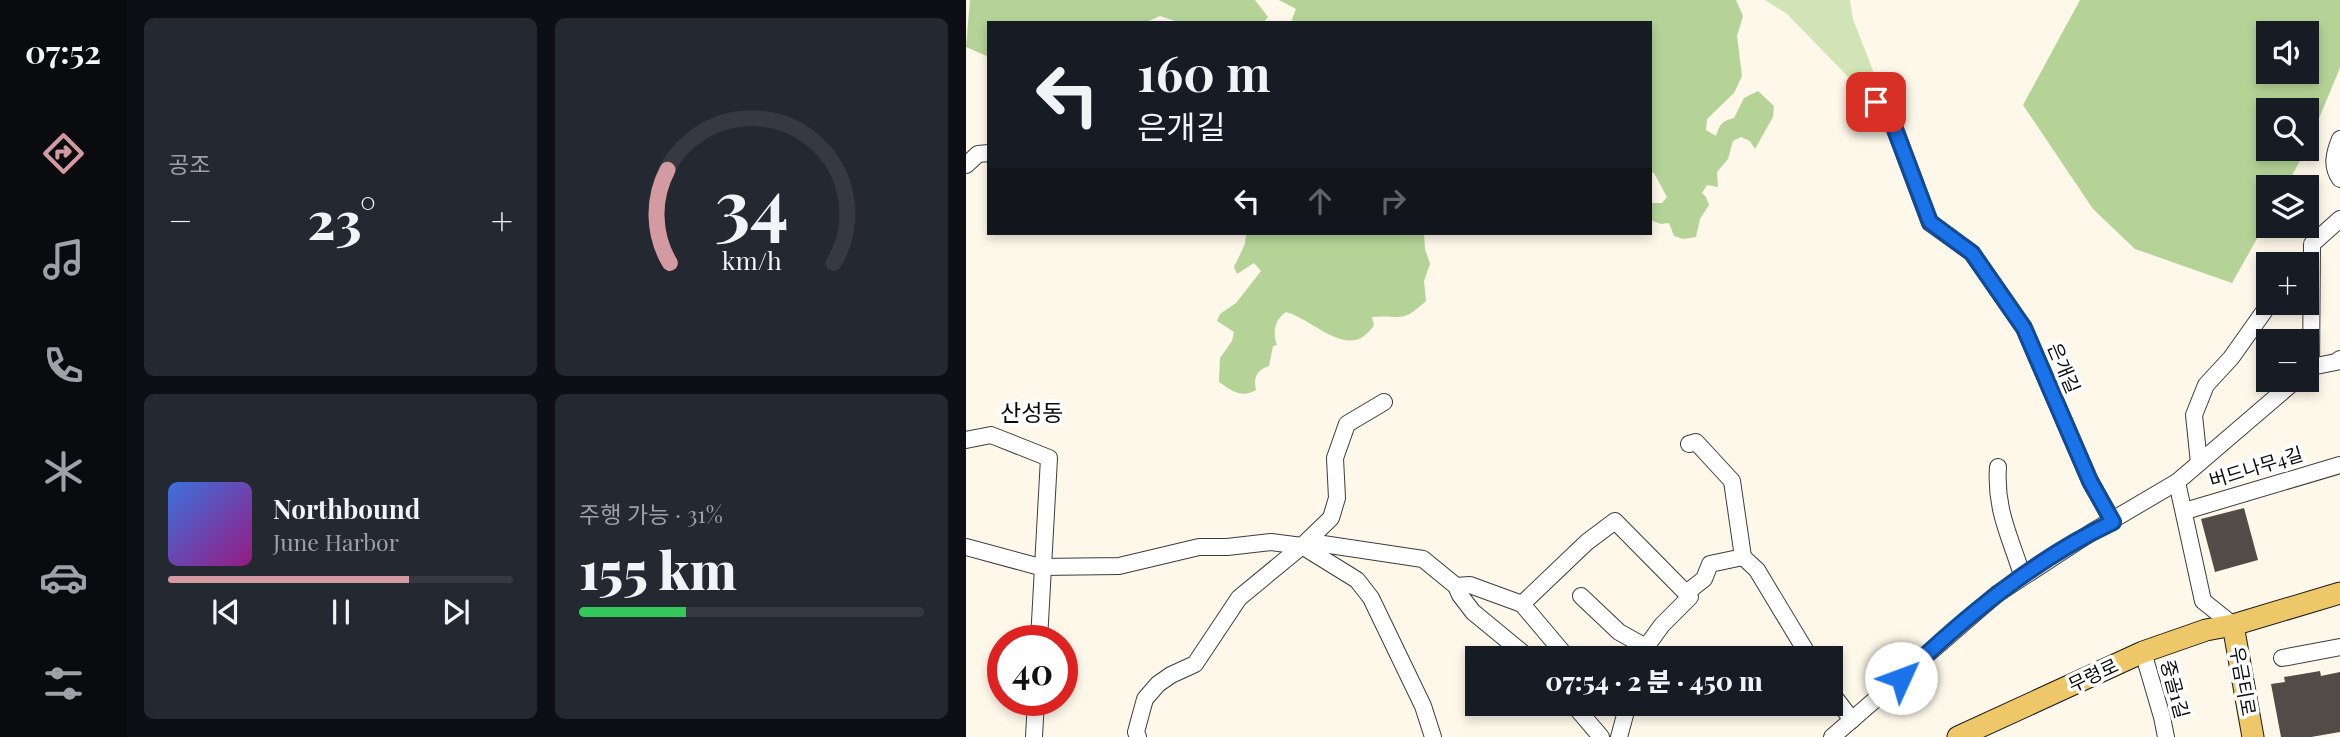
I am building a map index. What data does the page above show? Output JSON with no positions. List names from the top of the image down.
{
  "streets": {
    "main road": ["무령로", "우금티로"],
    "street": ["은개길", "버드나무4길", "중골1길"]
  },
  "crossings": [
    ["무령로", "우금티로"],
    ["무령로", "중골1길"]
  ],
  "districts": ["산성동"],
  "page": {
    "tabs": "07:52",
    "tile": [
      "공조",
      ["주행 가능 · 31%", "155 km"]
    ],
    "map_buttons": ["+", "−"],
    "turn": ["160 m", "은개길"],
    "heat": ["−", "23°", "+"],
    "song": ["Northbound", "June Harbor"],
    "limit": "40",
    "trip": "07:54 · 2 분 · 450 m",
    "gauge": ["34", "km/h"]
  }
}
